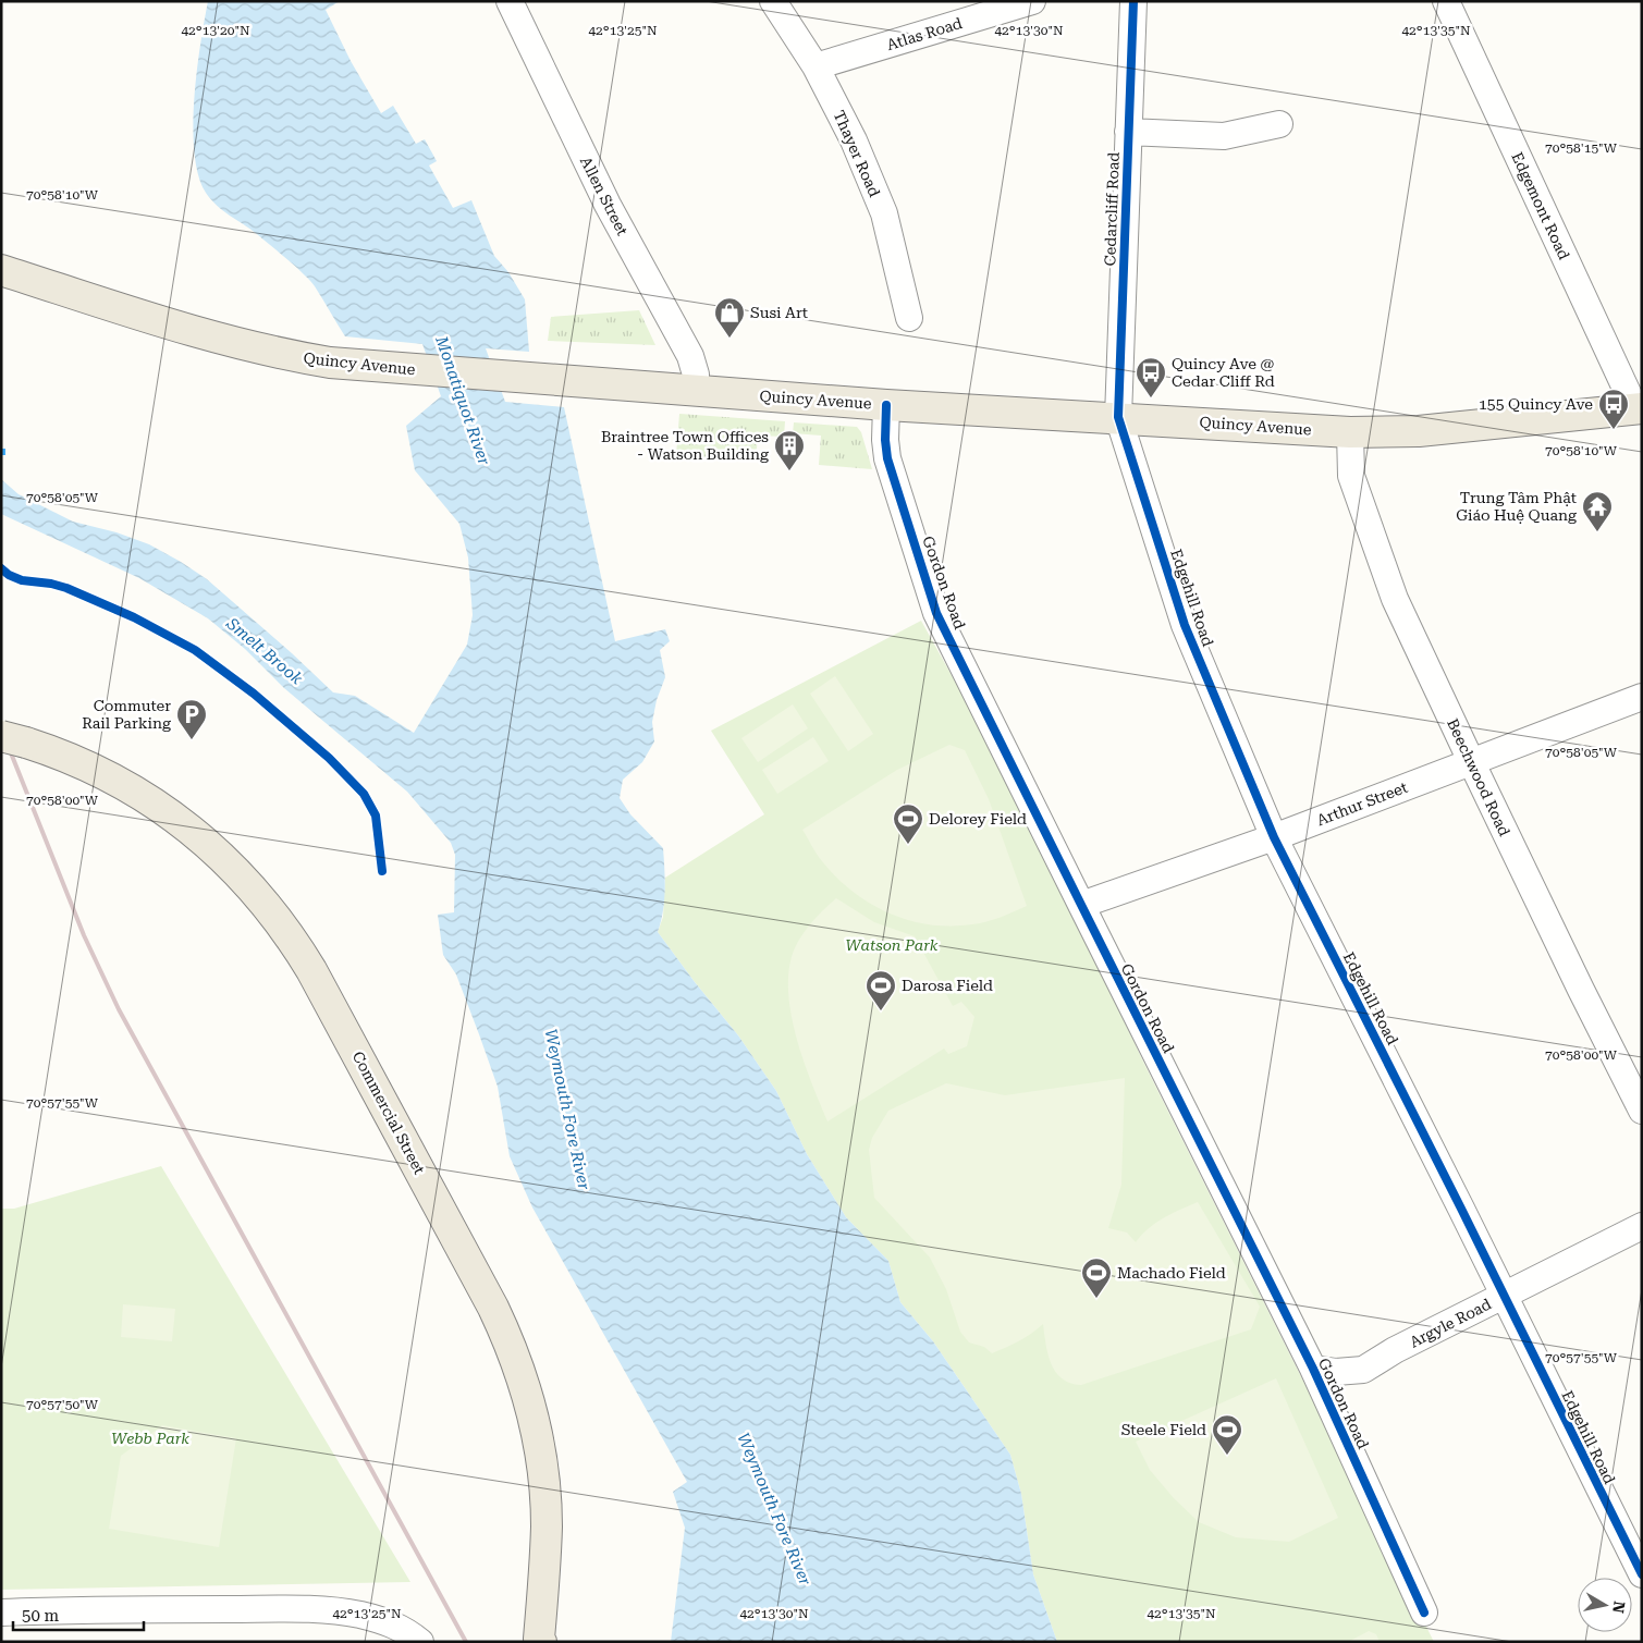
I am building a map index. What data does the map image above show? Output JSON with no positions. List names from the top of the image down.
{
  "streets": {
    "main road": ["Quincy Avenue", "Commercial Street"],
    "street": [
      "Atlas Road",
      "Thayer Road",
      "Allen Street",
      "Edgemont Road",
      "Cedarcliff Road",
      "Gordon Road",
      "Edgehill Road",
      "Beechwood Road",
      "Arthur Street",
      "Argyle Road"
    ]
  },
  "crossings": [
    ["Atlas Road", "Thayer Road"],
    ["Allen Street", "Quincy Avenue"],
    ["Edgemont Road", "Quincy Avenue"],
    ["Cedarcliff Road", "Quincy Avenue"],
    ["Cedarcliff Road", "Edgehill Road"],
    ["Quincy Avenue", "Gordon Road"],
    ["Quincy Avenue", "Edgehill Road"],
    ["Quincy Avenue", "Beechwood Road"],
    ["Gordon Road", "Arthur Street"],
    ["Gordon Road", "Argyle Road"],
    ["Edgehill Road", "Arthur Street"],
    ["Edgehill Road", "Argyle Road"],
    ["Beechwood Road", "Arthur Street"]
  ],
  "water": ["Monatiquot River", "Smelt Brook", "Weymouth Fore River"],
  "parks": ["Watson Park", "Webb Park"],
  "places": {
    "shop": ["Susi Art"],
    "bus stop": ["Quincy Ave @ Cedar Cliff Rd", "155 Quincy Ave"],
    "building": ["Braintree Town Offices - Watson Building"],
    "temple": ["Trung Tâm Phật Giáo Huệ Quang"],
    "parking": ["Commuter Rail Parking"],
    "sports": [
      "Delorey Field",
      "Darosa Field",
      "Machado Field",
      "Steele Field"
    ]
  },
  "scale_bar": "50 m",
  "north": "right",
  "coordinates": [
    "42°13'20\"N",
    "42°13'25\"N",
    "42°13'30\"N",
    "42°13'35\"N",
    "70°58'15\"W",
    "70°58'10\"W",
    "70°58'05\"W",
    "70°58'00\"W",
    "70°57'55\"W",
    "70°57'50\"W"
  ]
}
